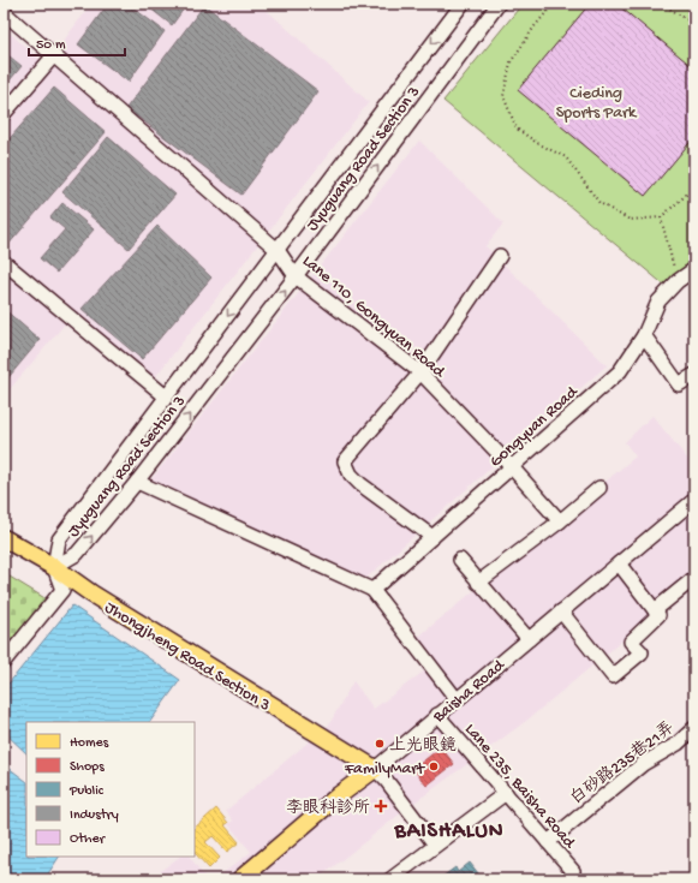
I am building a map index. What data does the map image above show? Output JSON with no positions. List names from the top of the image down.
{
  "streets": {
    "main road": ["Jhongjheng Road Section 3", "Baisha Road"],
    "street": [
      "Jyuguang Road Section 3",
      "Lane 110, Gongyuan Road",
      "Gongyuan Road",
      "白砂路235巷21弄",
      "Lane 235, Baisha Road"
    ]
  },
  "crossings": [
    ["Jyuguang Road Section 3", "Lane 110, Gongyuan Road"],
    ["Jyuguang Road Section 3", "Jhongjheng Road Section 3"],
    ["Lane 110, Gongyuan Road", "Gongyuan Road"],
    ["Jhongjheng Road Section 3", "Baisha Road"],
    ["Baisha Road", "Lane 235, Baisha Road"],
    ["白砂路235巷21弄", "Lane 235, Baisha Road"]
  ],
  "districts": ["BAISHALUN"],
  "parks": ["Cieding Sports Park"],
  "places": {
    "other": ["上光眼鏡", "FamilyMart"],
    "health": ["李眼科診所"]
  },
  "legend": [
    "Homes",
    "Shops",
    "Public",
    "Industry",
    "Other"
  ],
  "scale_bar": "50 m"
}
